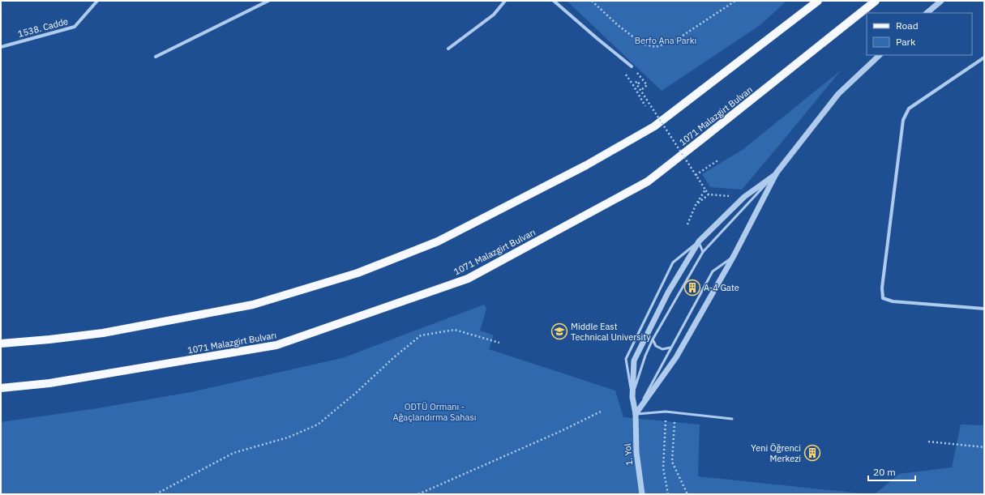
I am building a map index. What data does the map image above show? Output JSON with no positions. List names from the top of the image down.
{
  "streets": {
    "main road": ["1071 Malazgirt Bulvarı"],
    "street": ["1538. Cadde", "1. Yol"]
  },
  "parks": ["Berfo Ana Parkı", "ODTÜ Ormanı - Ağaçlandırma Sahası"],
  "places": {
    "building": ["A-4 Gate", "Yeni Öğrenci Merkezi"],
    "school or university": ["Middle East Technical University"]
  },
  "legend": ["Road", "Park"],
  "scale_bar": "20 m"
}
